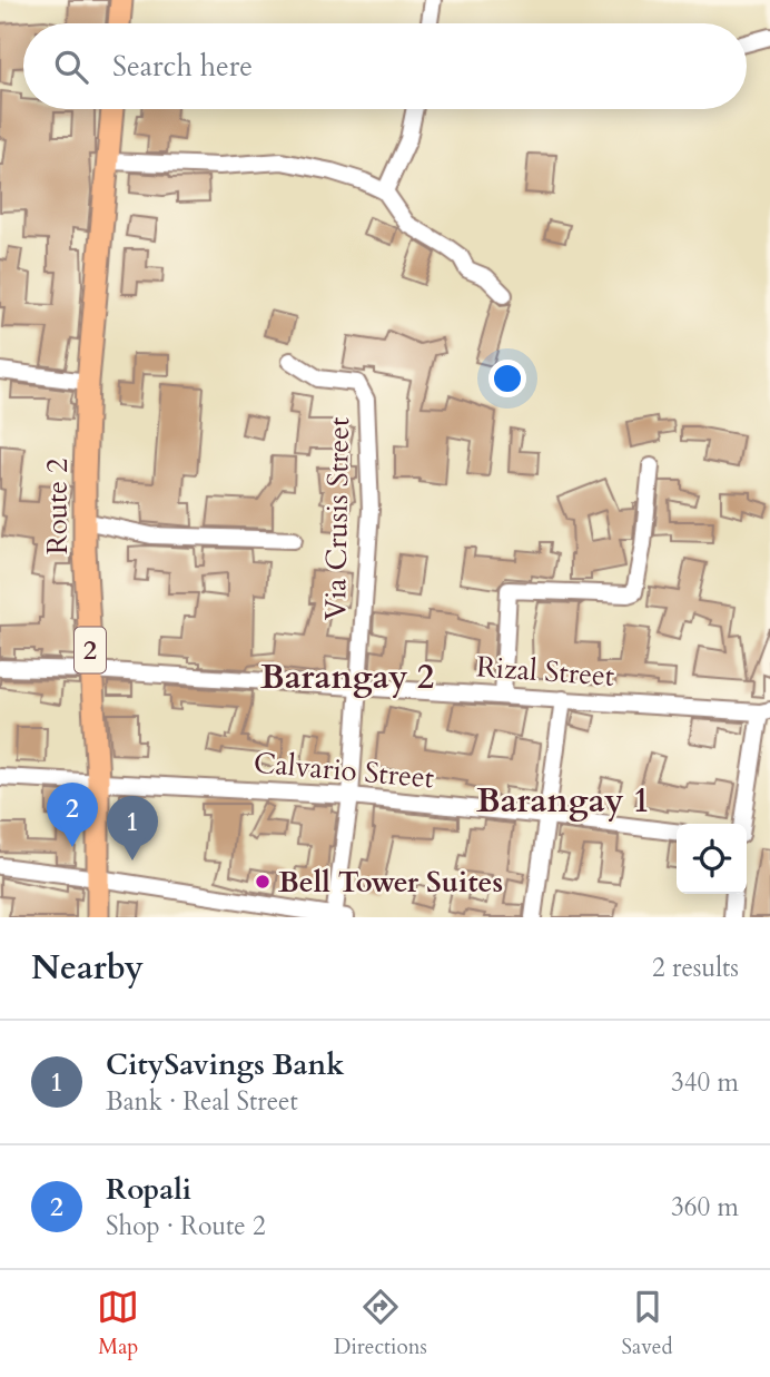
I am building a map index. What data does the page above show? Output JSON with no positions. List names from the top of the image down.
{
  "streets": {
    "highway": ["Route 2", "2"],
    "street": ["Via Crusis Street", "Rizal Street", "Calvario Street"]
  },
  "crossings": [
    ["Route 2", "Rizal Street"],
    ["Route 2", "Calvario Street"],
    ["Via Crusis Street", "Rizal Street"],
    ["Via Crusis Street", "Calvario Street"]
  ],
  "districts": ["Barangay 2", "Barangay 1"],
  "places": ["Bell Tower Suites"],
  "page": {
    "search": "Search here",
    "pins": ["2", "1"],
    "heading": ["Nearby", "2 results"],
    "list": [
      {
        "mark": "1",
        "name": "CitySavings Bank",
        "note": "Bank · Real Street",
        "value": "340 m"
      },
      {
        "mark": "2",
        "name": "Ropali",
        "note": "Shop · Route 2",
        "value": "360 m"
      }
    ],
    "nav": ["Map", "Directions", "Saved"]
  }
}
